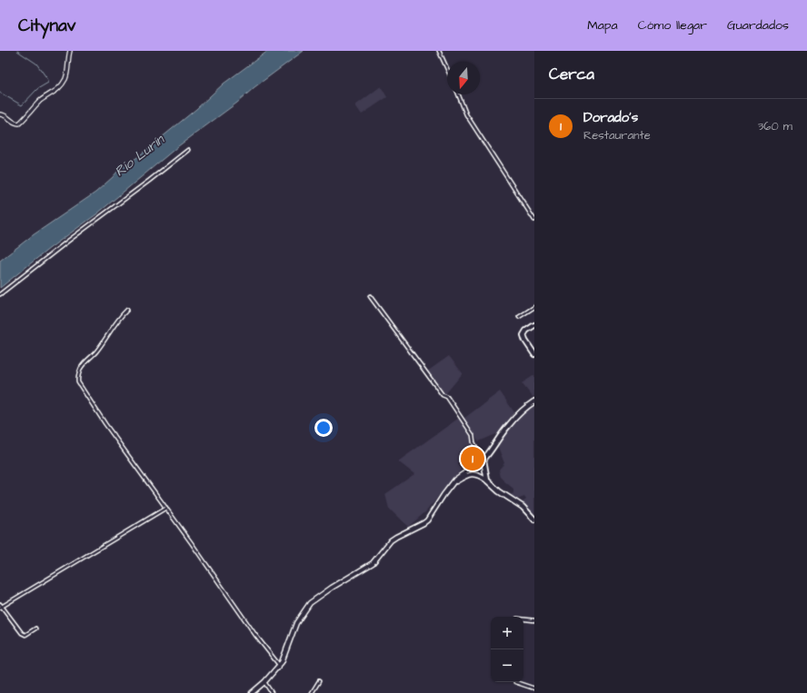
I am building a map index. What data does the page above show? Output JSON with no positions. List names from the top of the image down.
{
  "water": ["Río Lurín"],
  "north": "bottom",
  "page": {
    "header": "Citynav",
    "nav": ["Mapa", "Cómo llegar", "Guardados"],
    "heading": "Cerca",
    "list": [
      {
        "mark": "1",
        "name": "Dorado's",
        "note": "Restaurante",
        "value": "360 m"
      }
    ],
    "pins": "1",
    "map_buttons": ["+", "−"]
  }
}
